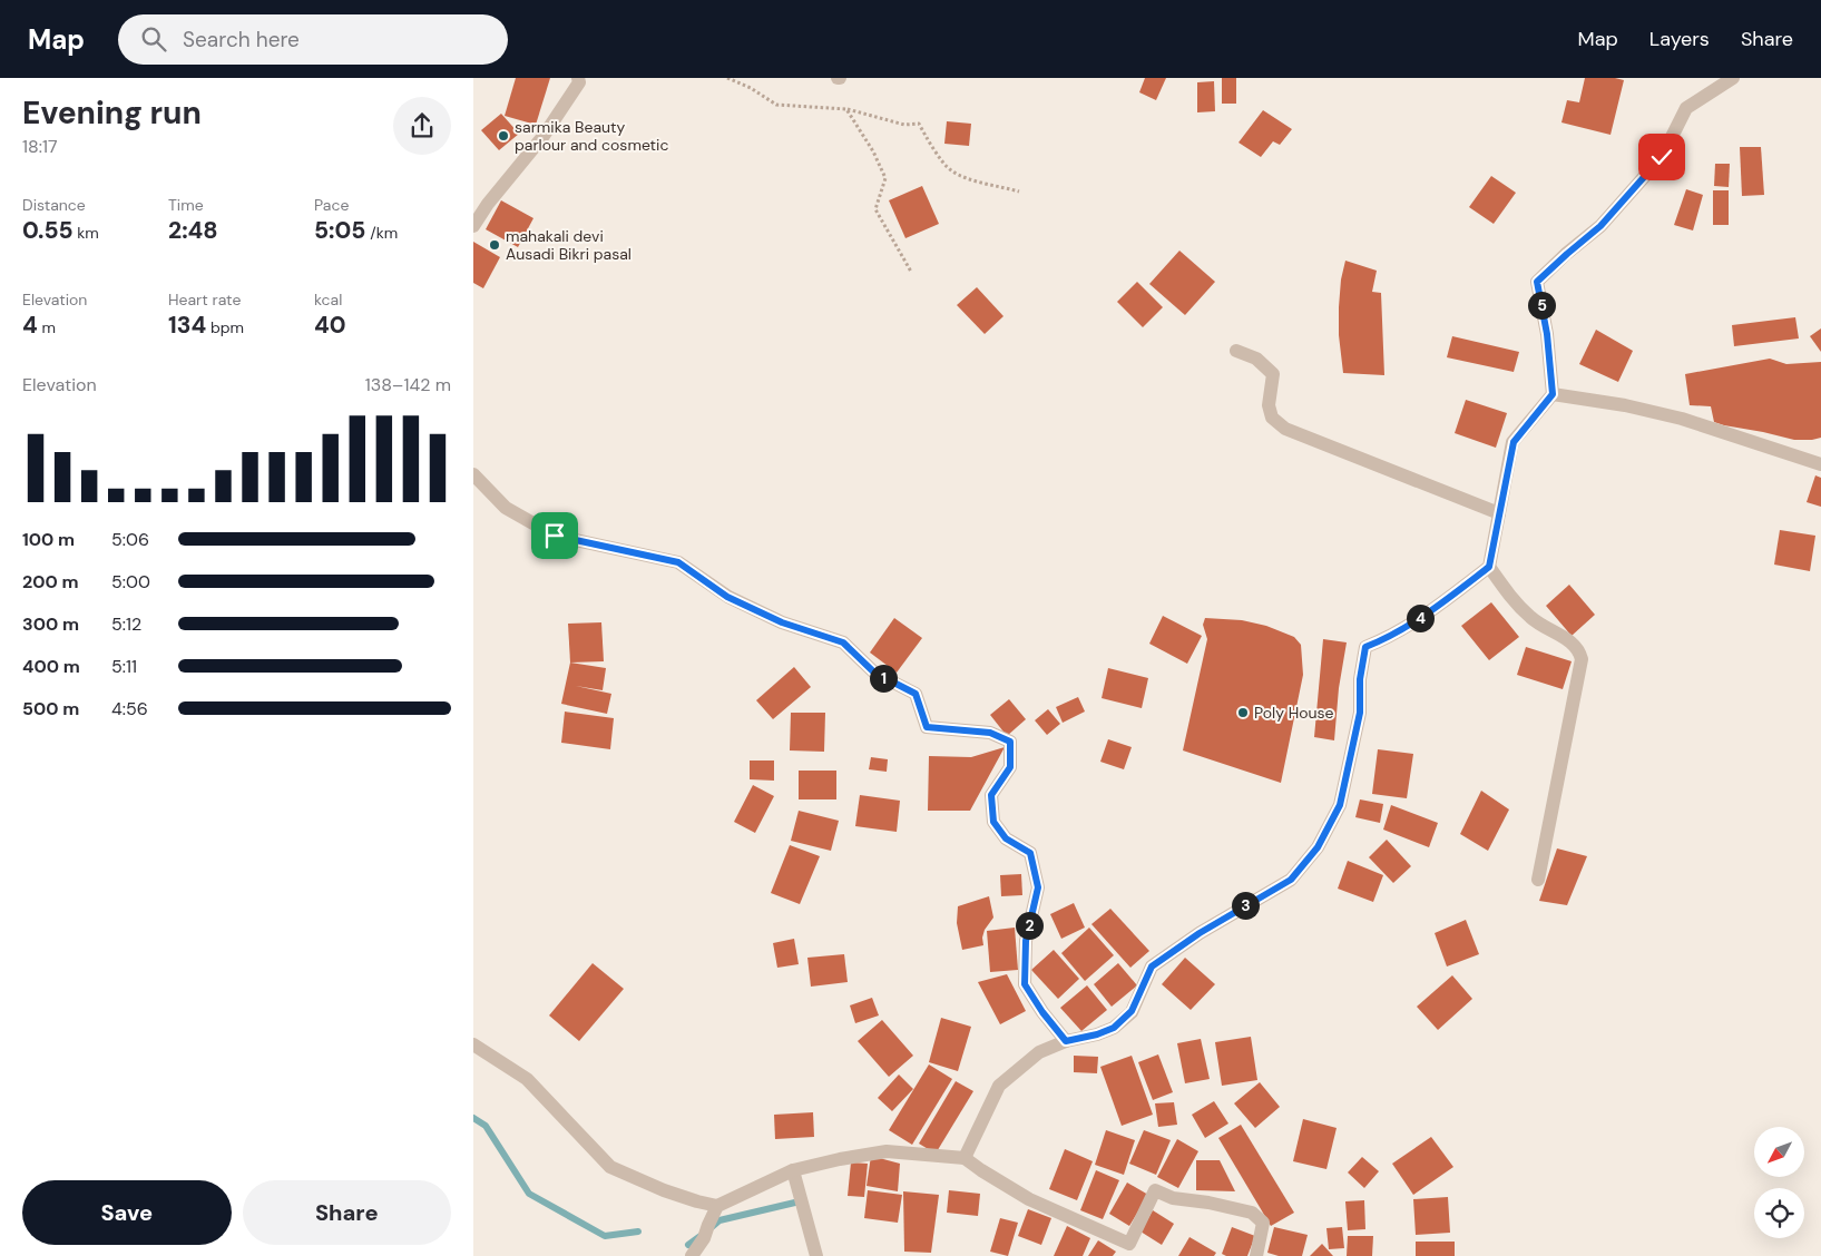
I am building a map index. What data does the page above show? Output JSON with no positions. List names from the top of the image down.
{
  "places": ["sarmika Beauty parlour and cosmetic", "mahakali devi Ausadi Bikri pasal", "Poly House"],
  "north": "bottom left",
  "page": {
    "header": "Map",
    "search": "Search here",
    "nav": ["Map", "Layers", "Share"],
    "heading": ["Evening run", "18:17"],
    "stats": [
      ["Distance", "0.55 km"],
      ["Time", "2:48"],
      ["Pace", "5:05 /km"],
      ["Elevation", "4 m"],
      ["Heart rate", "134 bpm"],
      ["kcal", "40"]
    ],
    "pins": [
      "5",
      "4",
      "1",
      "3",
      "2"
    ],
    "chart": ["Elevation", "138–142 m"],
    "list": [
      {
        "name": "100 m",
        "note": "5:06"
      },
      {
        "name": "200 m",
        "note": "5:00"
      },
      {
        "name": "300 m",
        "note": "5:12"
      },
      {
        "name": "400 m",
        "note": "5:11"
      },
      {
        "name": "500 m",
        "note": "4:56"
      }
    ],
    "buttons": ["Save", "Share"]
  }
}
